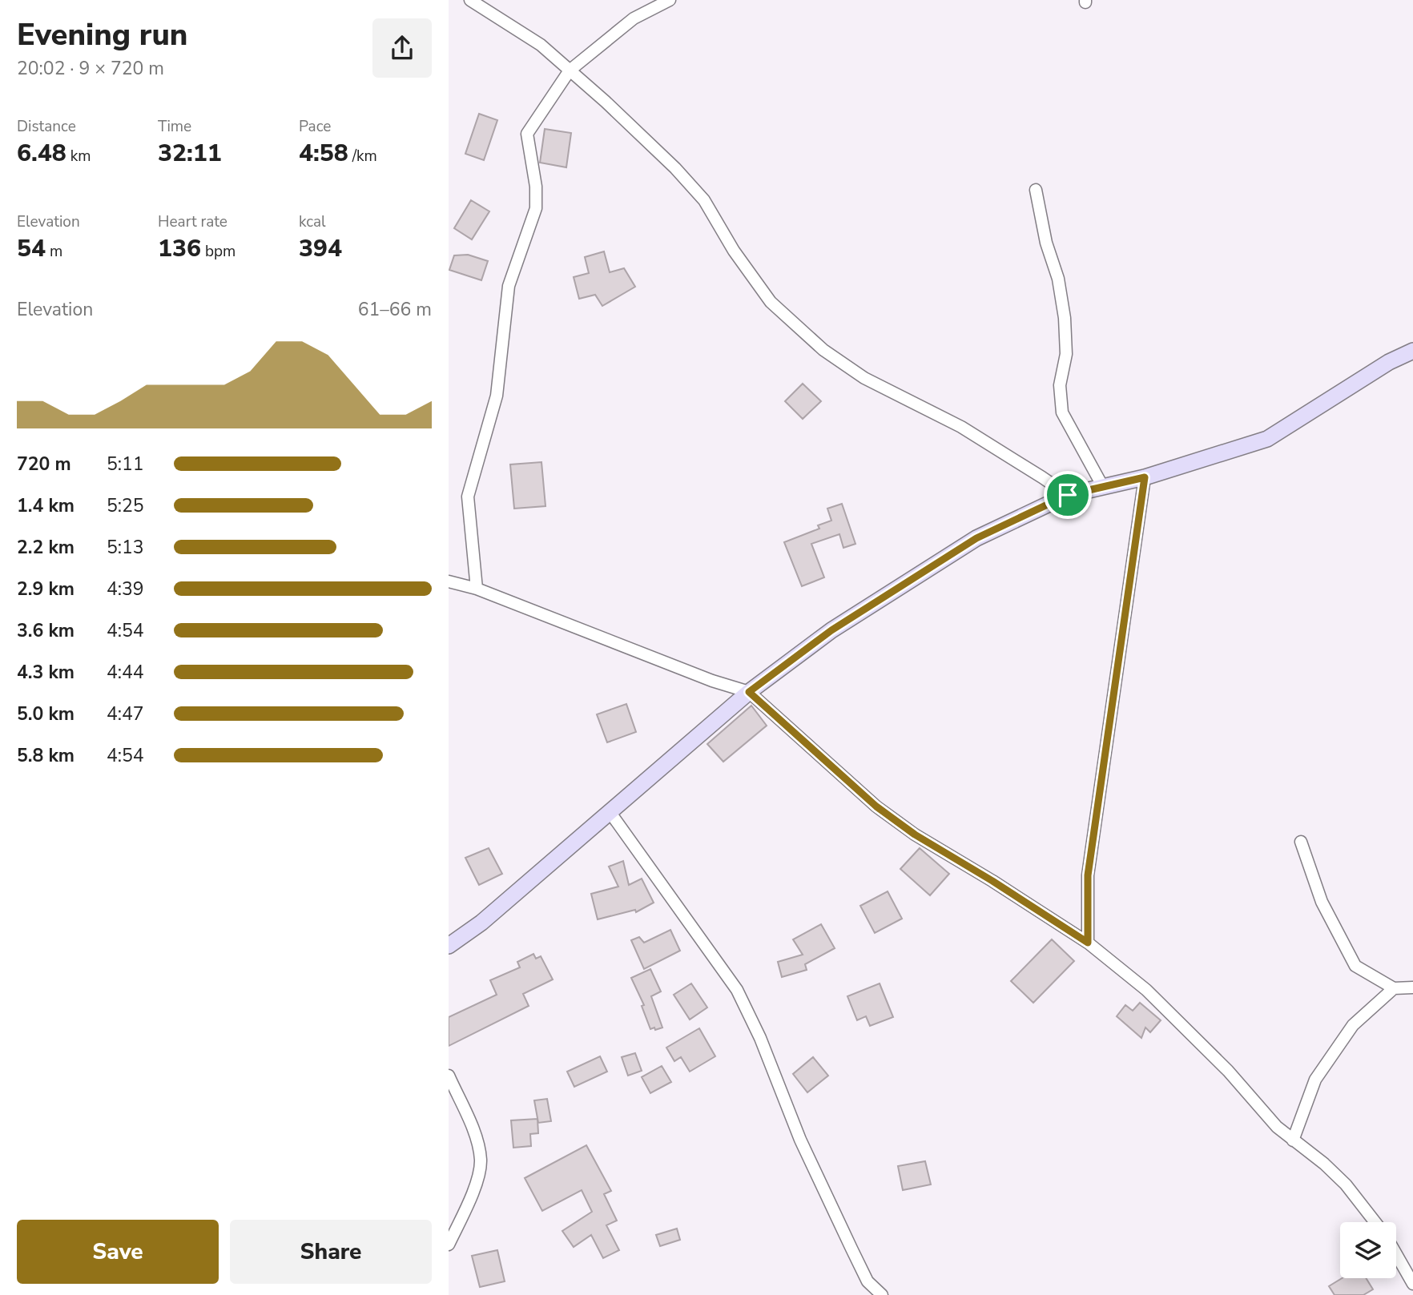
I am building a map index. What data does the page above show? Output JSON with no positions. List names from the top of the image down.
{
  "page": {
    "heading": ["Evening run", "20:02 · 9 × 720 m"],
    "stats": [
      ["Distance", "6.48 km"],
      ["Time", "32:11"],
      ["Pace", "4:58 /km"],
      ["Elevation", "54 m"],
      ["Heart rate", "136 bpm"],
      ["kcal", "394"]
    ],
    "chart": ["Elevation", "61–66 m"],
    "list": [
      {
        "name": "720 m",
        "note": "5:11"
      },
      {
        "name": "1.4 km",
        "note": "5:25"
      },
      {
        "name": "2.2 km",
        "note": "5:13"
      },
      {
        "name": "2.9 km",
        "note": "4:39"
      },
      {
        "name": "3.6 km",
        "note": "4:54"
      },
      {
        "name": "4.3 km",
        "note": "4:44"
      },
      {
        "name": "5.0 km",
        "note": "4:47"
      },
      {
        "name": "5.8 km",
        "note": "4:54"
      }
    ],
    "buttons": ["Save", "Share"]
  }
}
